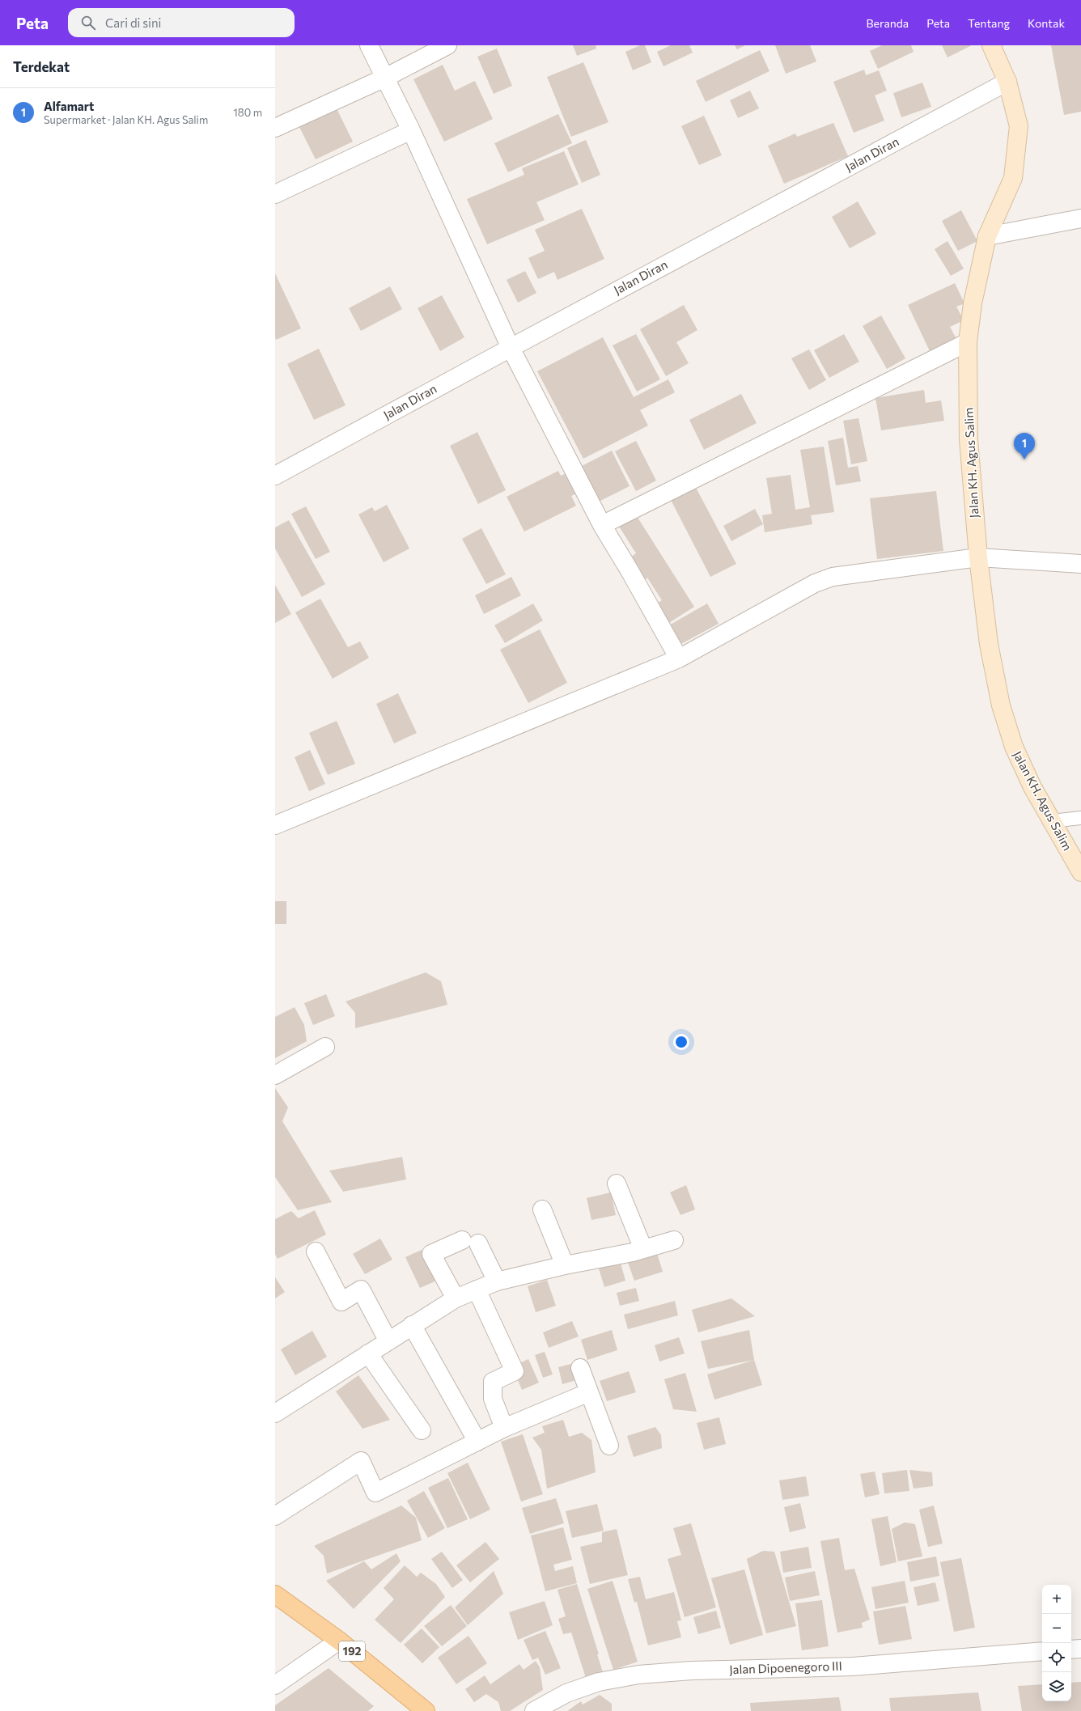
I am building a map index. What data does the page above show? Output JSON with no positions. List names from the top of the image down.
{
  "streets": {
    "main road": ["192"],
    "street": ["Jalan Diran", "Jalan KH. Agus Salim", "Jalan Dipoenegoro III"]
  },
  "crossings": [
    ["Jalan Diran", "Jalan KH. Agus Salim"]
  ],
  "page": {
    "header": "Peta",
    "search": "Cari di sini",
    "nav": [
      "Beranda",
      "Peta",
      "Tentang",
      "Kontak"
    ],
    "heading": "Terdekat",
    "list": [
      {
        "mark": "1",
        "name": "Alfamart",
        "note": "Supermarket · Jalan KH. Agus Salim",
        "value": "180 m"
      }
    ],
    "pins": "1",
    "map_buttons": ["+", "−"]
  }
}
